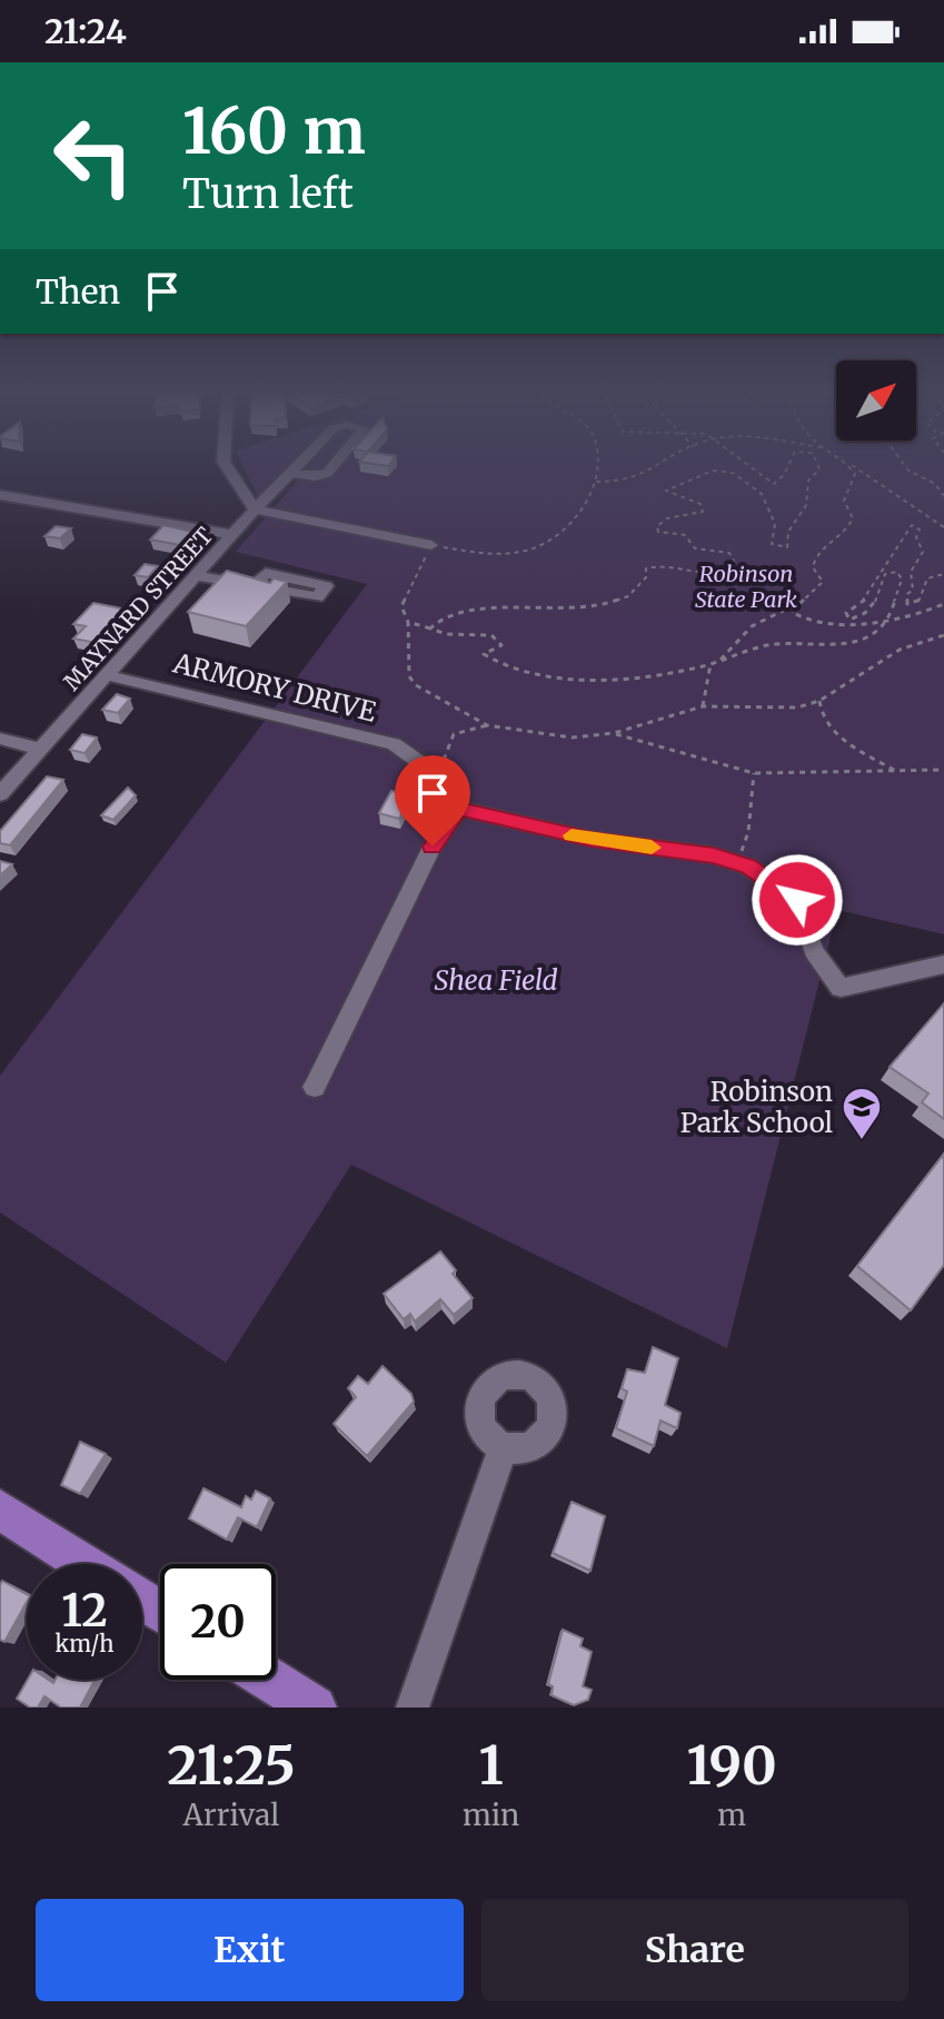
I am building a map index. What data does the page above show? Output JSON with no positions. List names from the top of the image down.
{
  "streets": {
    "street": ["MAYNARD STREET", "ARMORY DRIVE"]
  },
  "crossings": [
    ["MAYNARD STREET", "ARMORY DRIVE"]
  ],
  "parks": ["Robinson State Park", "Shea Field"],
  "places": {
    "school or university": ["Robinson Park School"]
  },
  "north": "top right",
  "page": {
    "status": "21:24",
    "turn": ["160 m", "Turn left"],
    "then": "Then",
    "speed": "12 km/h",
    "limit": "20",
    "eta": [
      "21:25",
      "Arrival",
      "1",
      "min",
      "190",
      "m"
    ],
    "buttons": ["Exit", "Share"]
  }
}
